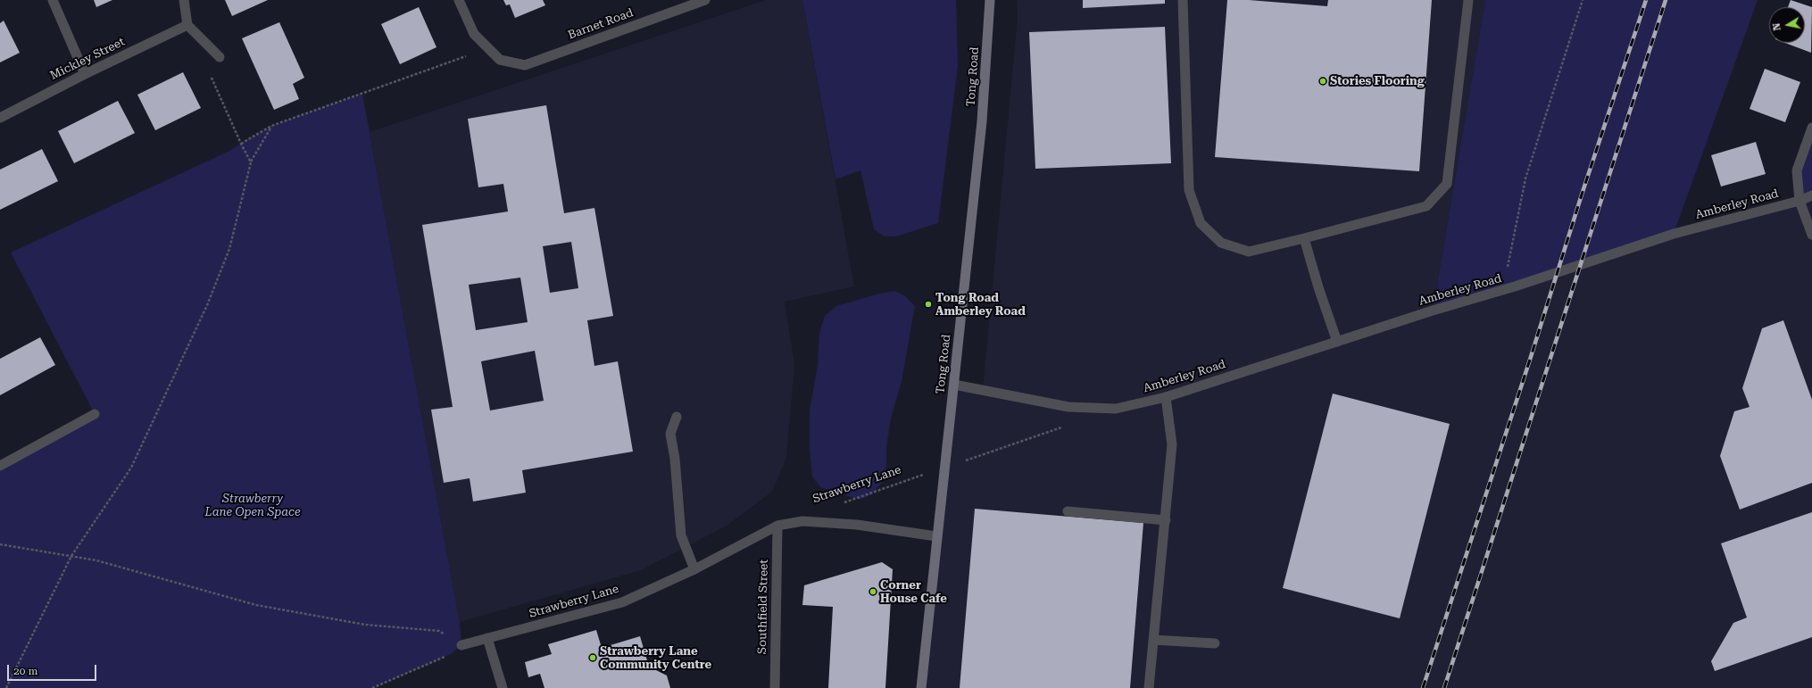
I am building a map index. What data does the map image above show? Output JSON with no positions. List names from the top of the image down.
{
  "streets": {
    "main road": ["Tong Road"],
    "street": [
      "Barnet Road",
      "Mickley Street",
      "Amberley Road",
      "Strawberry Lane",
      "Southfield Street"
    ]
  },
  "crossings": [
    ["Tong Road", "Amberley Road"],
    ["Tong Road", "Strawberry Lane"],
    ["Strawberry Lane", "Southfield Street"]
  ],
  "parks": ["Strawberry Lane Open Space"],
  "places": [
    "Stories Flooring",
    "Tong Road Amberley Road",
    "Corner House Cafe",
    "Strawberry Lane Community Centre"
  ],
  "scale_bar": "20 m",
  "north": "left"
}
